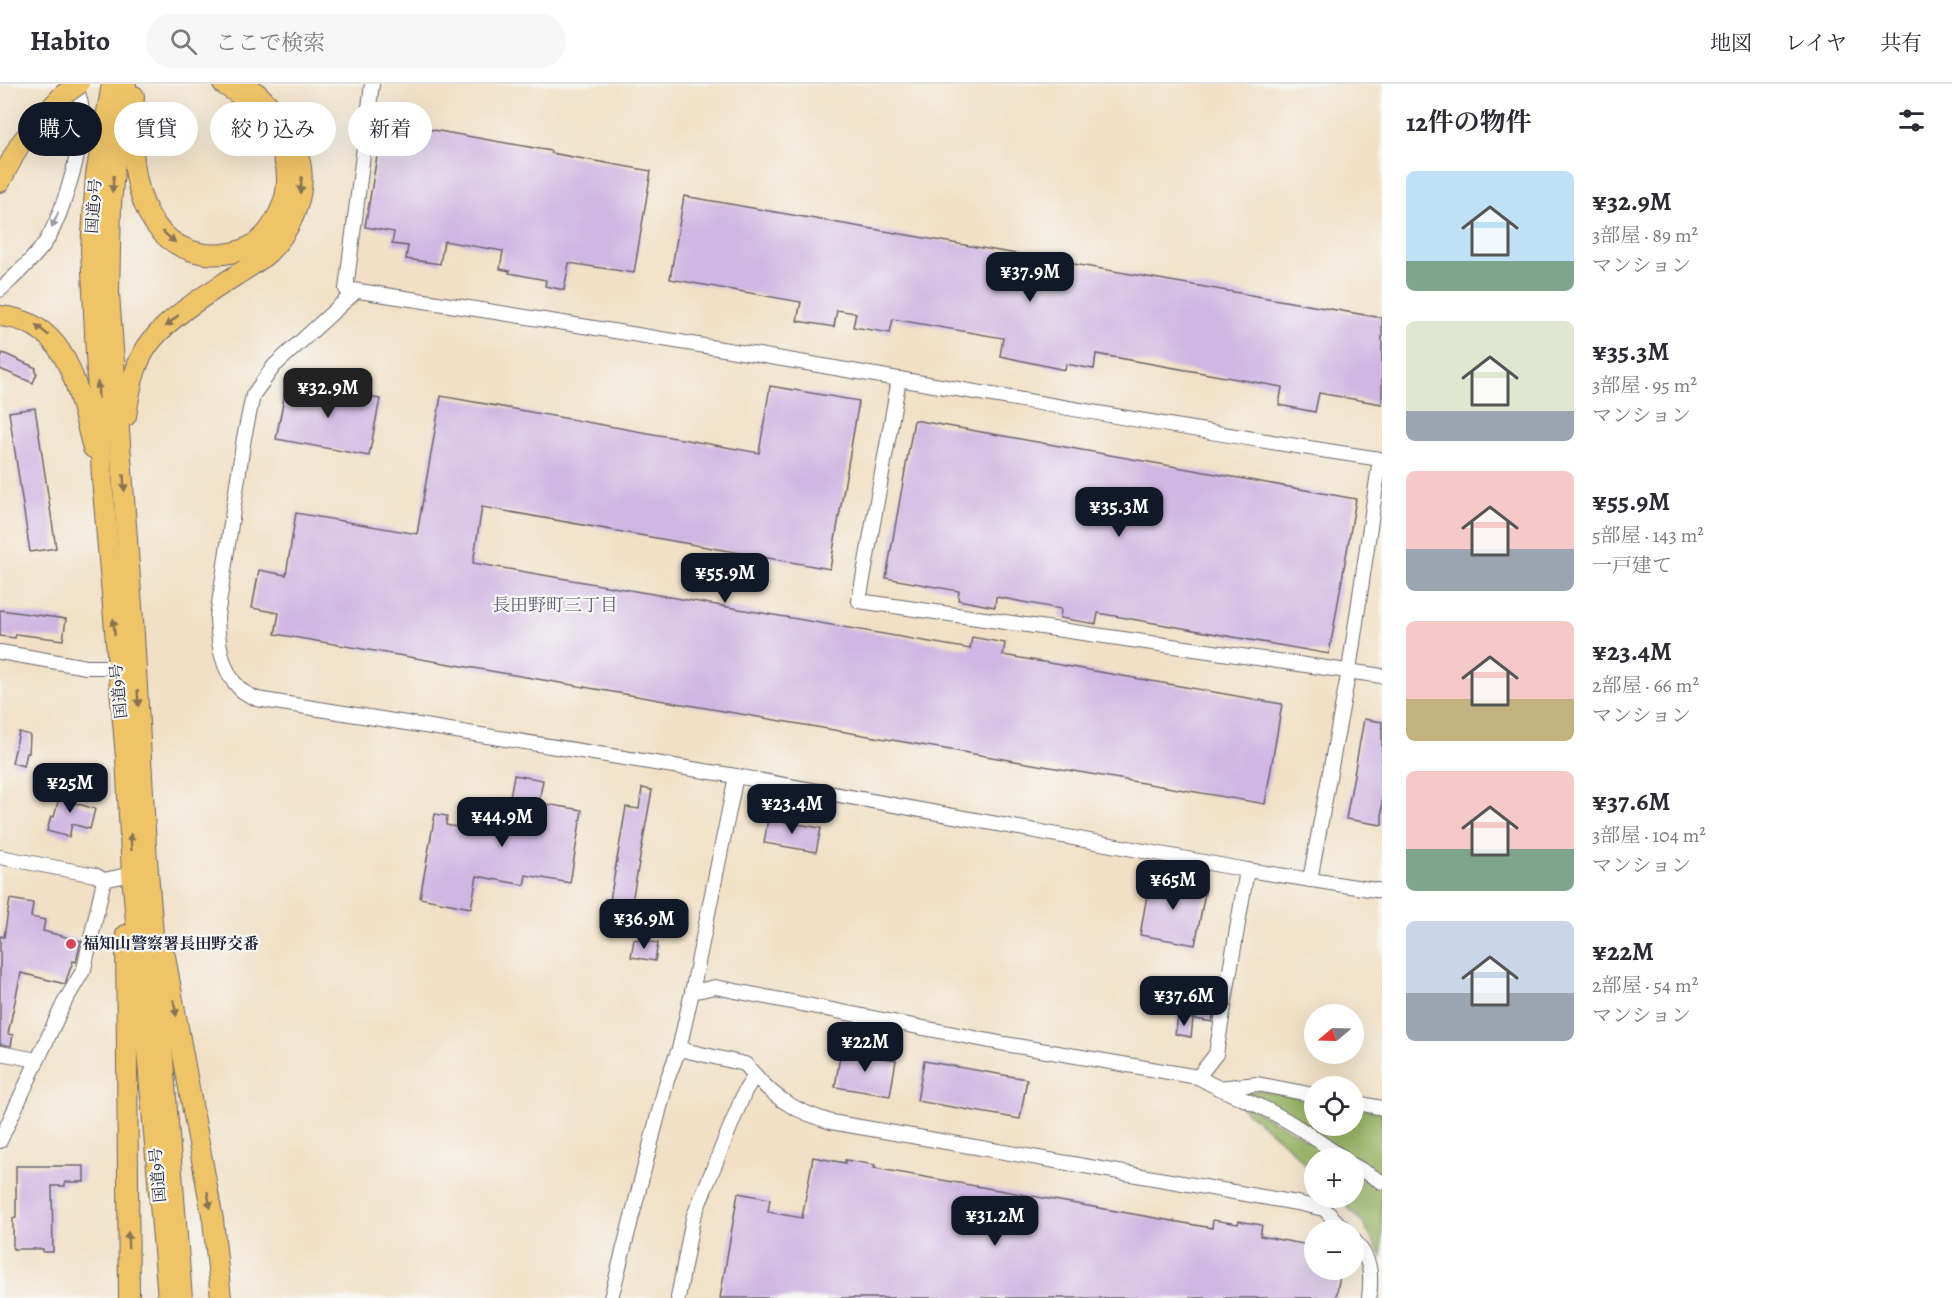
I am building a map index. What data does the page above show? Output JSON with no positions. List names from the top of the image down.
{
  "streets": {
    "highway": ["国道9号"]
  },
  "districts": ["長田野町三丁目"],
  "places": ["福知山警察署長田野交番"],
  "north": "left",
  "page": {
    "header": "Habito",
    "search": "ここで検索",
    "nav": ["地図", "レイヤ", "共有"],
    "heading": "12件の物件",
    "chip": [
      "購入",
      "賃貸",
      "絞り込み",
      "新着"
    ],
    "list": [
      {
        "name": "¥32.9M",
        "note": "3部屋 · 89 m² · マンション"
      },
      {
        "name": "¥35.3M",
        "note": "3部屋 · 95 m² · マンション"
      },
      {
        "name": "¥55.9M",
        "note": "5部屋 · 143 m² · 一戸建て"
      },
      {
        "name": "¥23.4M",
        "note": "2部屋 · 66 m² · マンション"
      },
      {
        "name": "¥37.6M",
        "note": "3部屋 · 104 m² · マンション"
      },
      {
        "name": "¥22M",
        "note": "2部屋 · 54 m² · マンション"
      }
    ],
    "price": [
      "¥37.9M",
      "¥32.9M",
      "¥35.3M",
      "¥55.9M",
      "¥25M",
      "¥23.4M",
      "¥44.9M",
      "¥65M",
      "¥36.9M",
      "¥37.6M",
      "¥22M",
      "¥31.2M"
    ],
    "map_buttons": ["+", "−"]
  }
}
